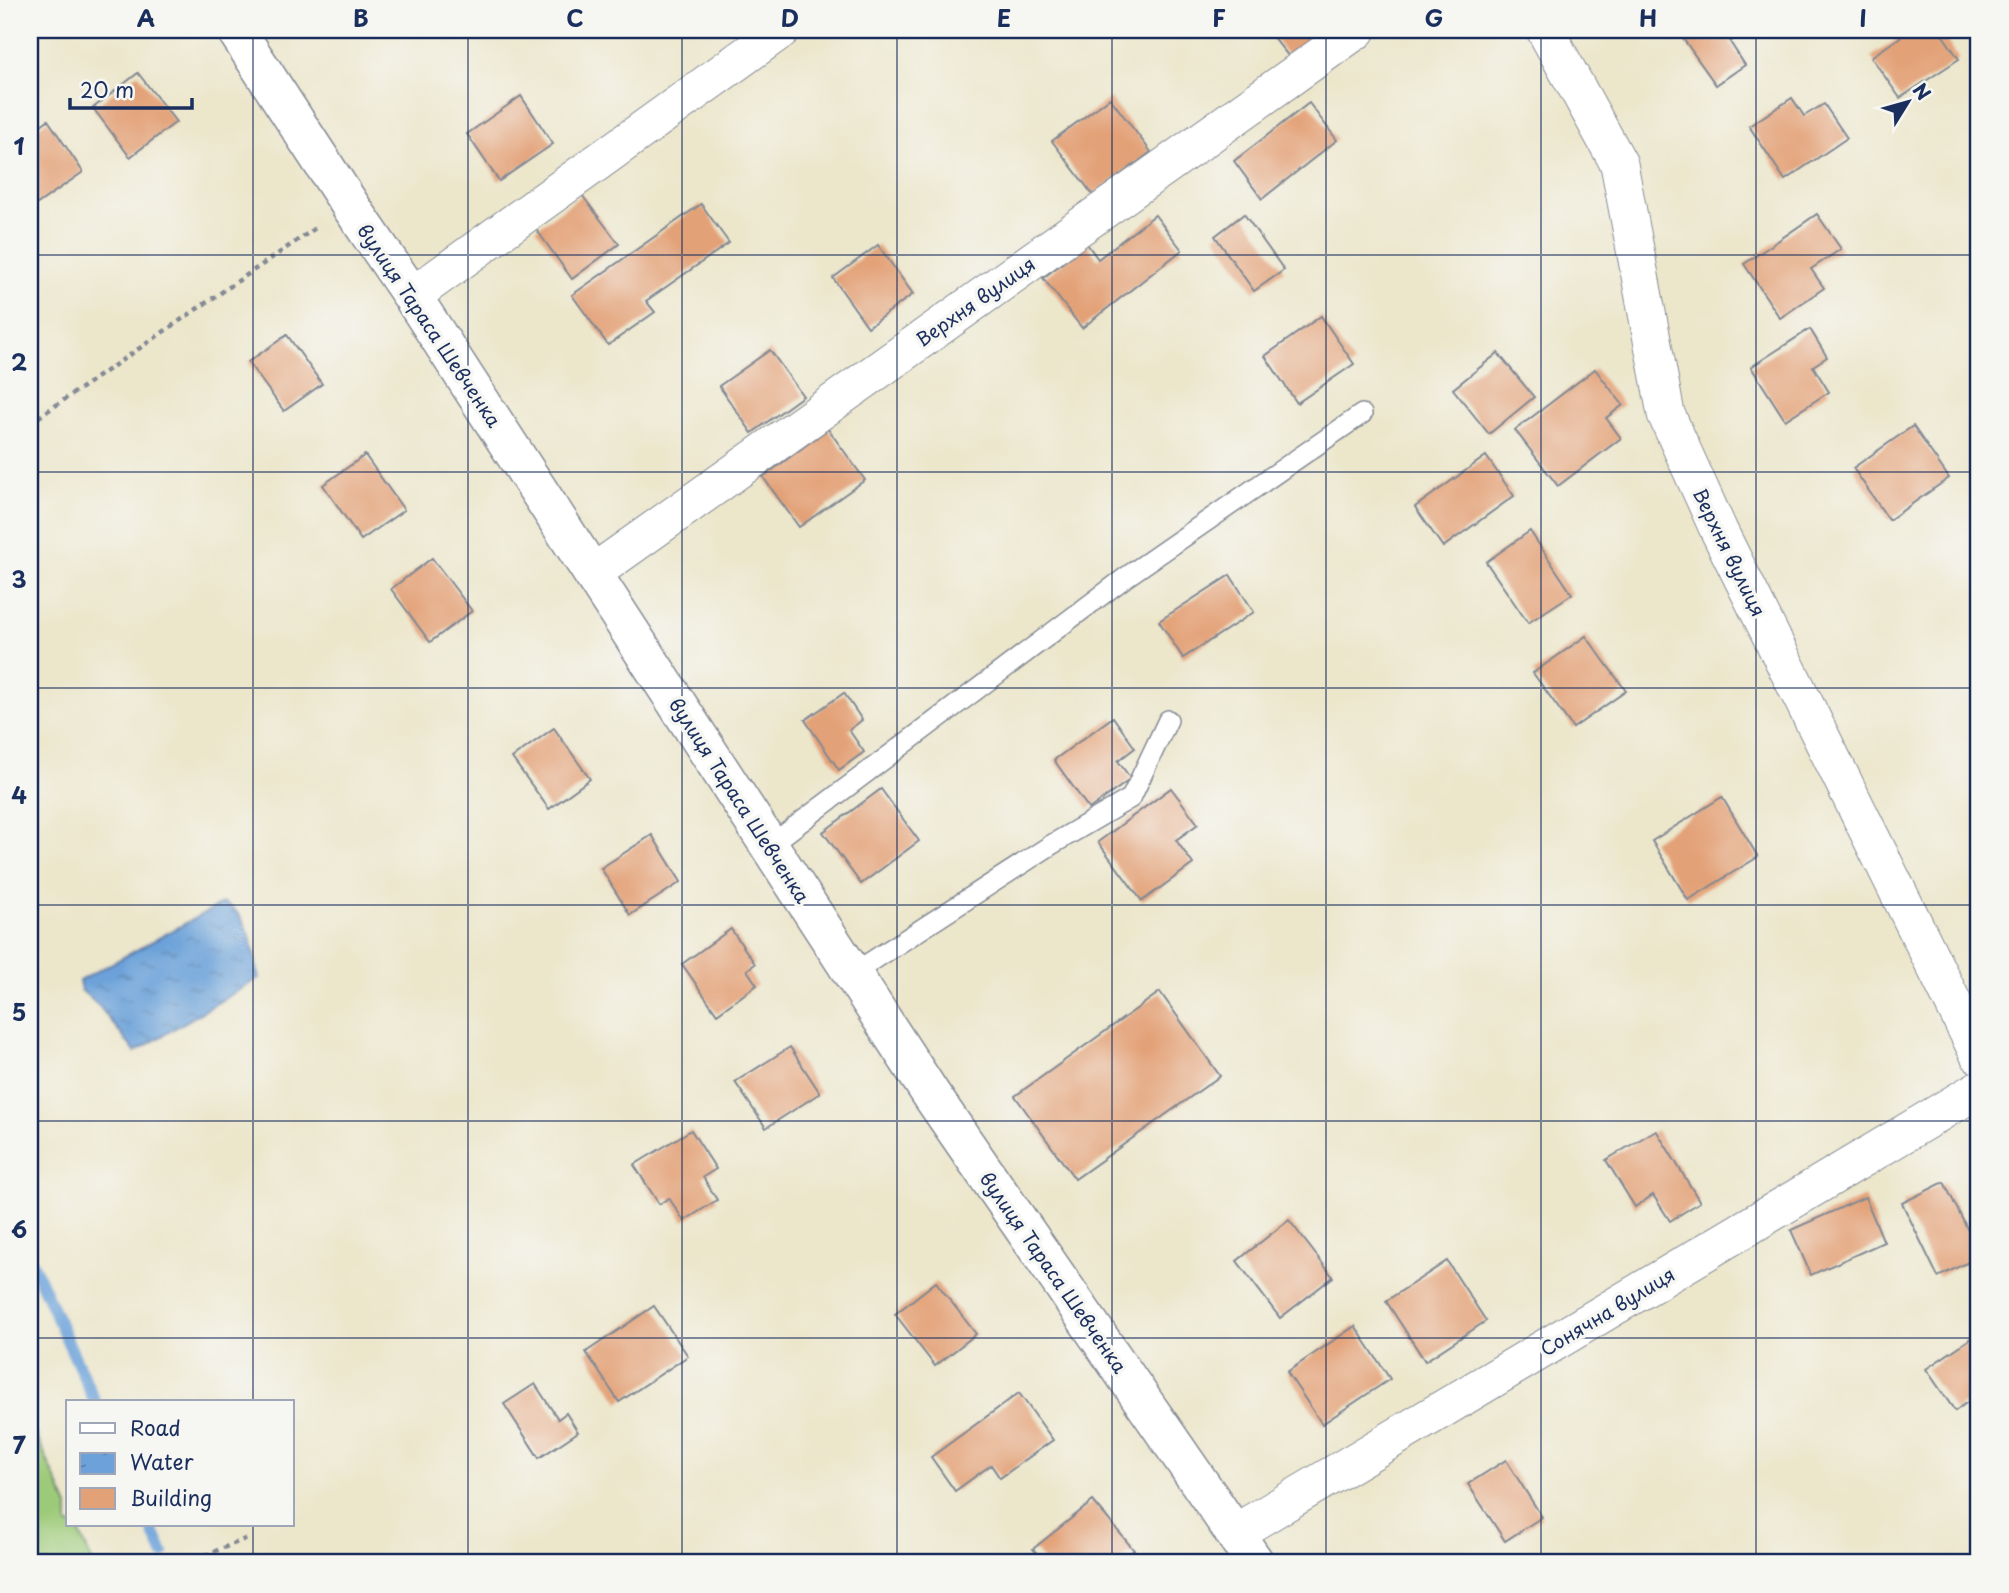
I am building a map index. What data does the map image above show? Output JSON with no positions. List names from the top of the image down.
{
  "streets": {
    "street": ["Верхня вулиця", "вулиця Тараса Шевченка", "Сонячна вулиця"]
  },
  "crossings": [
    ["Верхня вулиця", "вулиця Тараса Шевченка"],
    ["вулиця Тараса Шевченка", "Сонячна вулиця"]
  ],
  "legend": ["Road", "Water", "Building"],
  "scale_bar": "20 m",
  "north": "top right",
  "grid": {
    "columns": [
      "A",
      "B",
      "C",
      "D",
      "E",
      "F",
      "G",
      "H",
      "I"
    ],
    "rows": [
      "1",
      "2",
      "3",
      "4",
      "5",
      "6",
      "7"
    ]
  }
}
